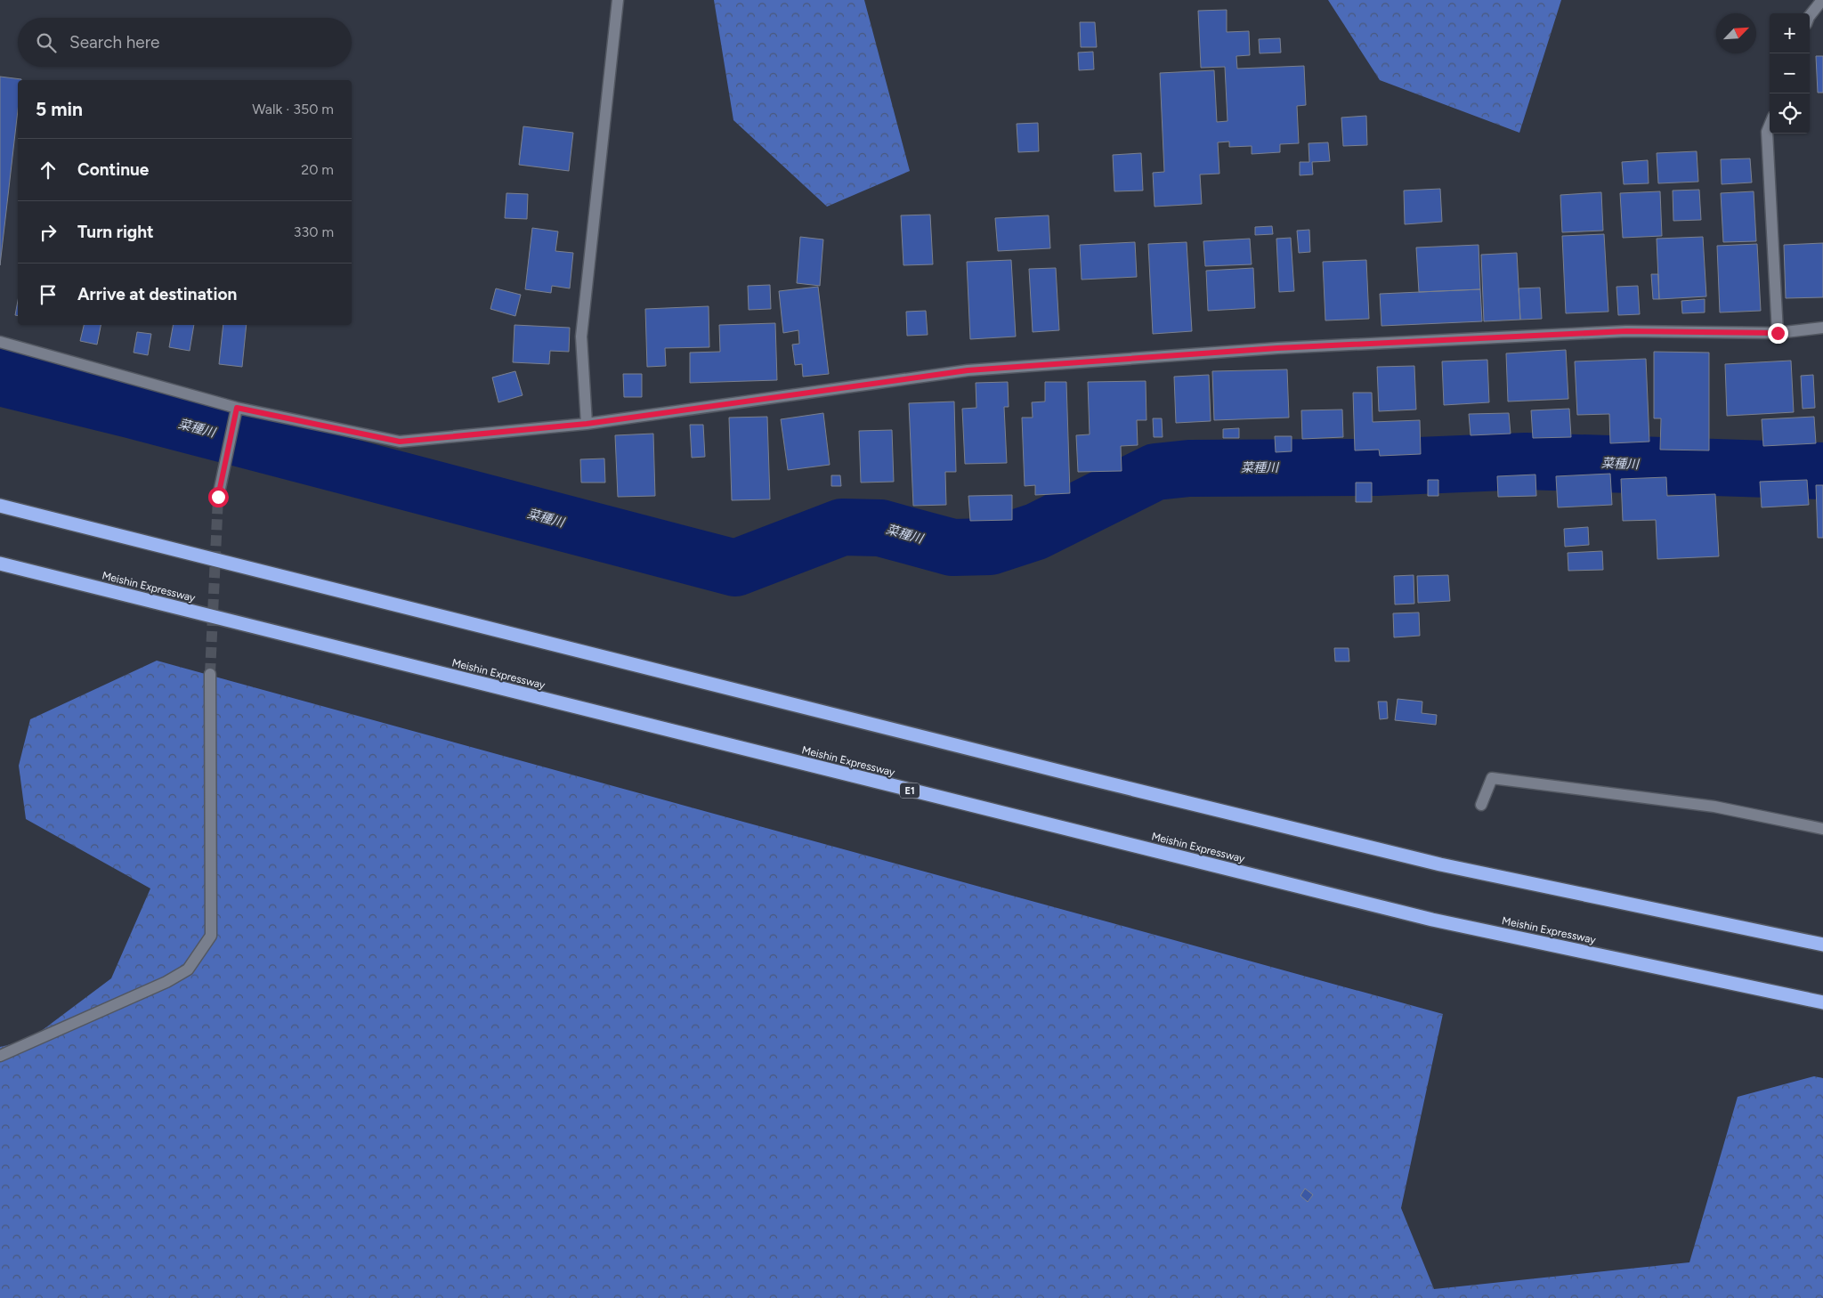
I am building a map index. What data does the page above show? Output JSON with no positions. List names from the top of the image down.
{
  "streets": {
    "highway": ["Meishin Expressway", "E1"]
  },
  "water": ["菜種川"],
  "north": "top right",
  "page": {
    "map_buttons": ["+", "−"],
    "search": "Search here",
    "heading": ["5 min", "Walk · 350 m"],
    "list": [
      ["Continue", "20 m"],
      ["Turn right", "330 m"],
      "Arrive at destination"
    ]
  }
}
